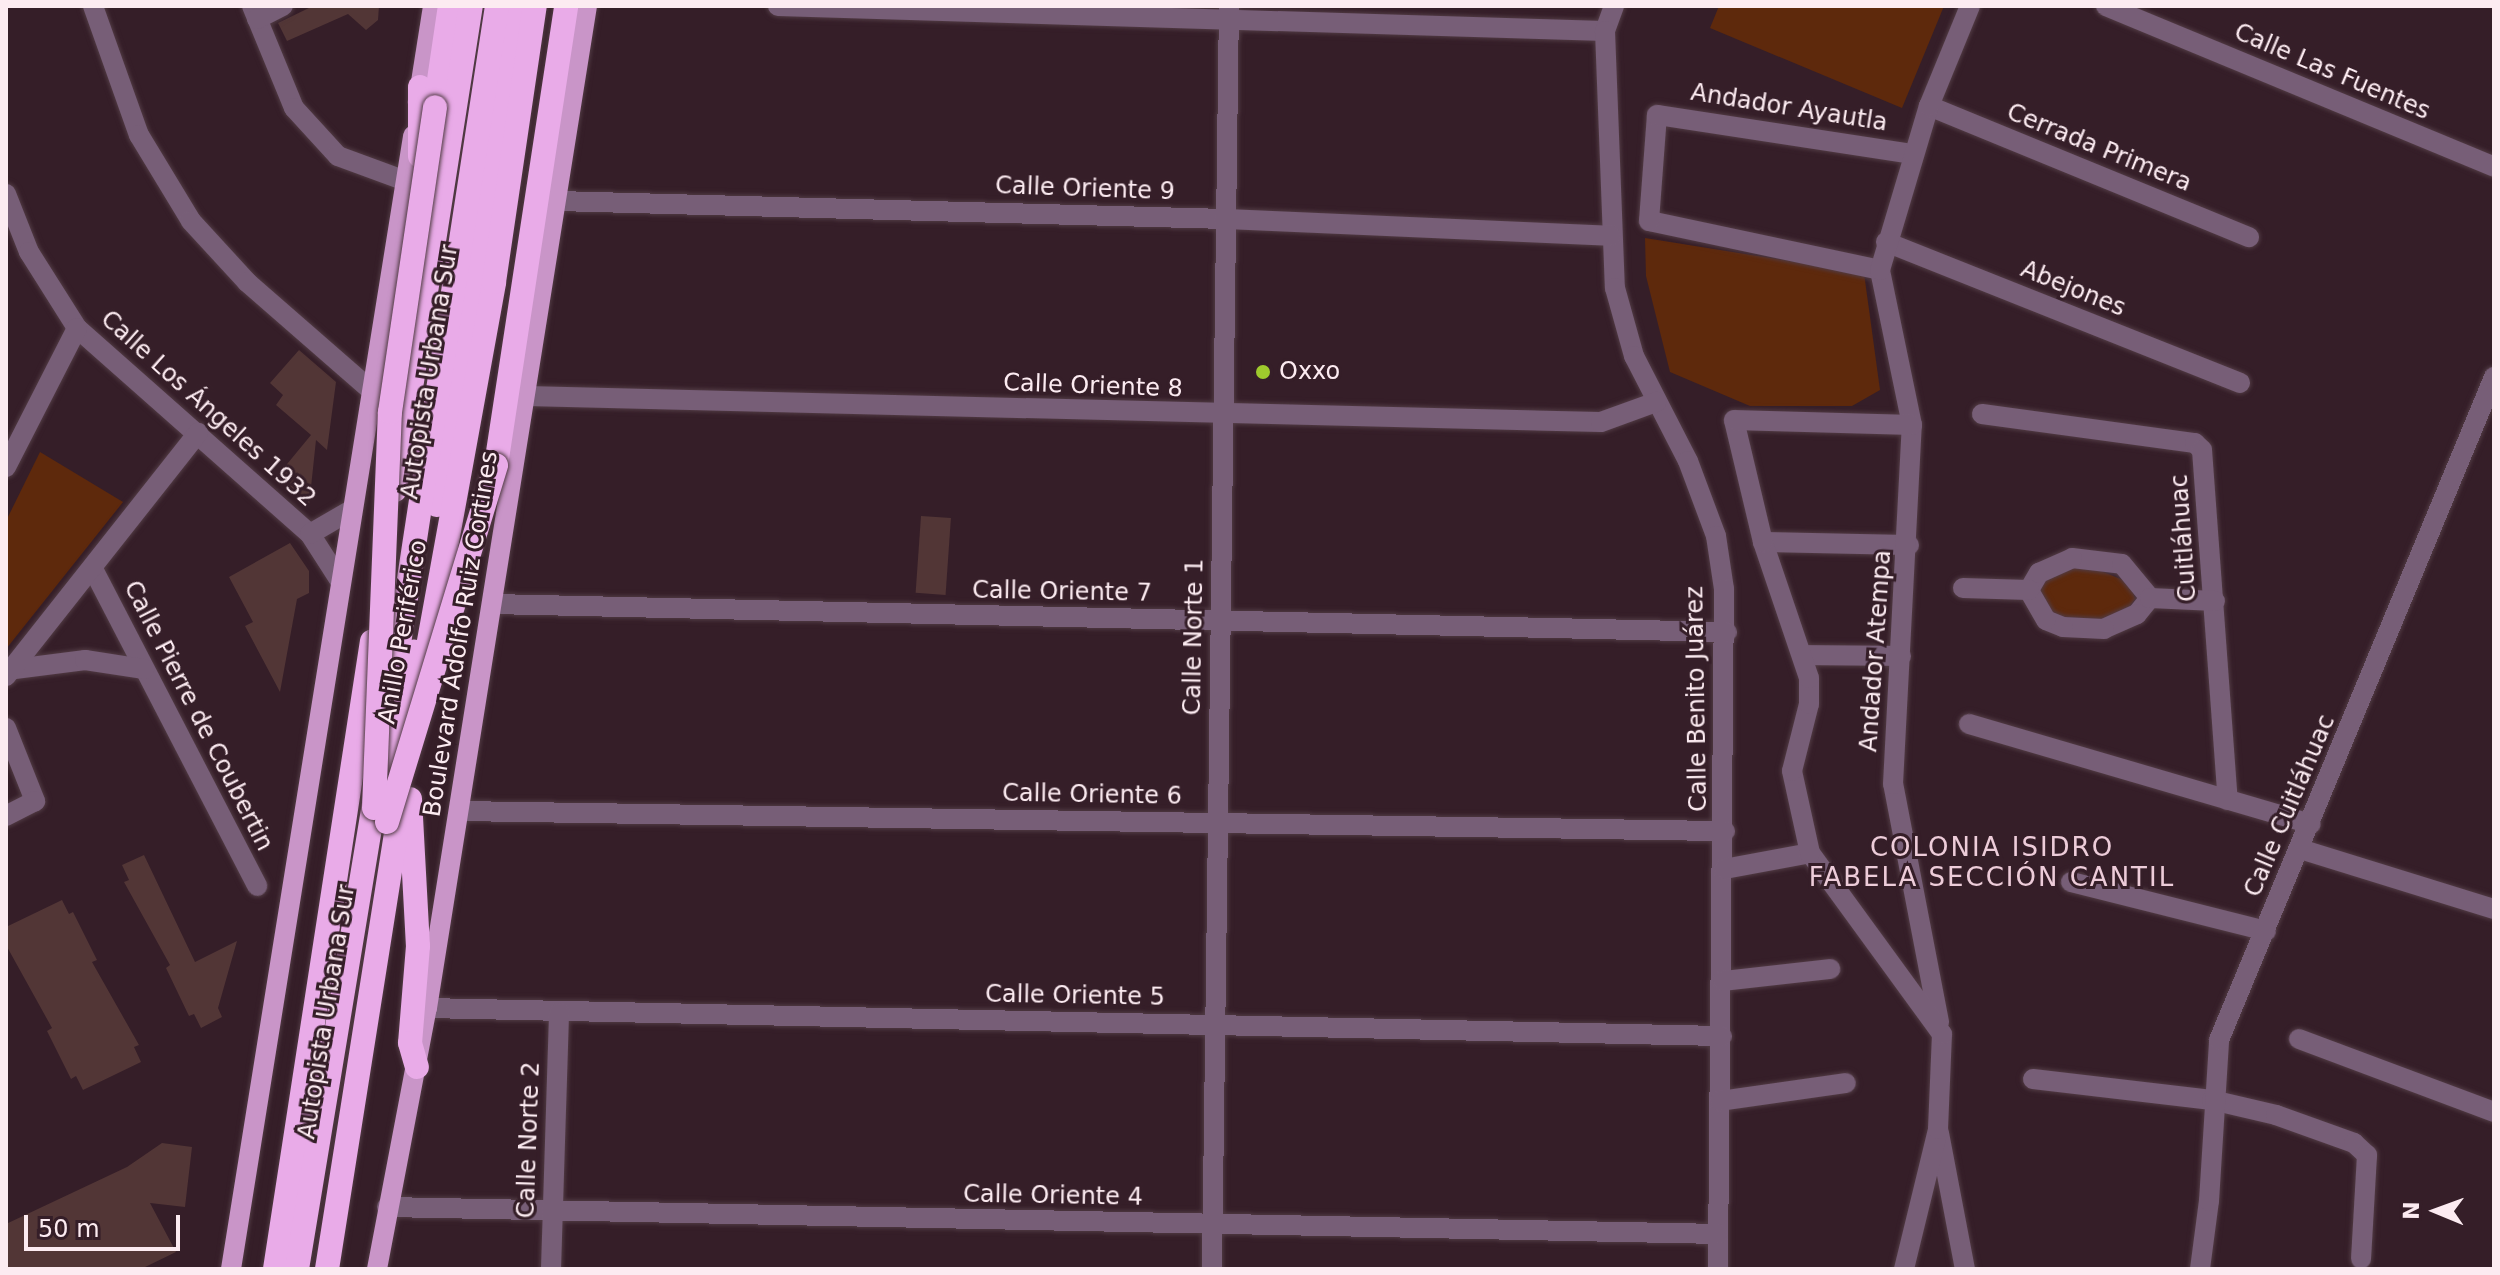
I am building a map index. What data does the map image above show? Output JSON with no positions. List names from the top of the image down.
{
  "streets": {
    "highway": ["Autopista Urbana Sur", "Anillo Periférico"],
    "main road": ["Boulevard Adolfo Ruiz Cortines"],
    "street": [
      "Calle Las Fuentes",
      "Andador Ayautla",
      "Cerrada Primera",
      "Calle Oriente 9",
      "Abejones",
      "Calle Oriente 8",
      "Calle Los Ángeles 1932",
      "Cuitláhuac",
      "Calle Oriente 7",
      "Calle Norte 1",
      "Andador Atempa",
      "Calle Benito Juárez",
      "Calle Pierre de Coubertin",
      "Calle Oriente 6",
      "Calle Cuitláhuac",
      "Calle Oriente 5",
      "Calle Norte 2",
      "Calle Oriente 4"
    ]
  },
  "crossings": [
    ["Andador Ayautla", "Andador Atempa"],
    ["Calle Oriente 9", "Boulevard Adolfo Ruiz Cortines"],
    ["Calle Oriente 9", "Calle Norte 1"],
    ["Calle Oriente 9", "Calle Benito Juárez"],
    ["Calle Oriente 8", "Boulevard Adolfo Ruiz Cortines"],
    ["Calle Oriente 8", "Calle Norte 1"],
    ["Calle Oriente 8", "Calle Benito Juárez"],
    ["Calle Oriente 7", "Boulevard Adolfo Ruiz Cortines"],
    ["Calle Oriente 7", "Calle Norte 1"],
    ["Calle Oriente 7", "Calle Benito Juárez"],
    ["Boulevard Adolfo Ruiz Cortines", "Calle Oriente 6"],
    ["Boulevard Adolfo Ruiz Cortines", "Calle Oriente 5"],
    ["Boulevard Adolfo Ruiz Cortines", "Calle Oriente 4"],
    ["Calle Norte 1", "Calle Oriente 6"],
    ["Calle Norte 1", "Calle Oriente 5"],
    ["Calle Norte 1", "Calle Oriente 4"],
    ["Calle Benito Juárez", "Calle Oriente 6"],
    ["Calle Benito Juárez", "Calle Oriente 5"],
    ["Calle Benito Juárez", "Calle Oriente 4"],
    ["Calle Oriente 5", "Calle Norte 2"],
    ["Calle Norte 2", "Calle Oriente 4"]
  ],
  "districts": ["COLONIA ISIDRO FABELA SECCIÓN CANTIL"],
  "places": ["Oxxo"],
  "scale_bar": "50 m",
  "north": "left"
}
